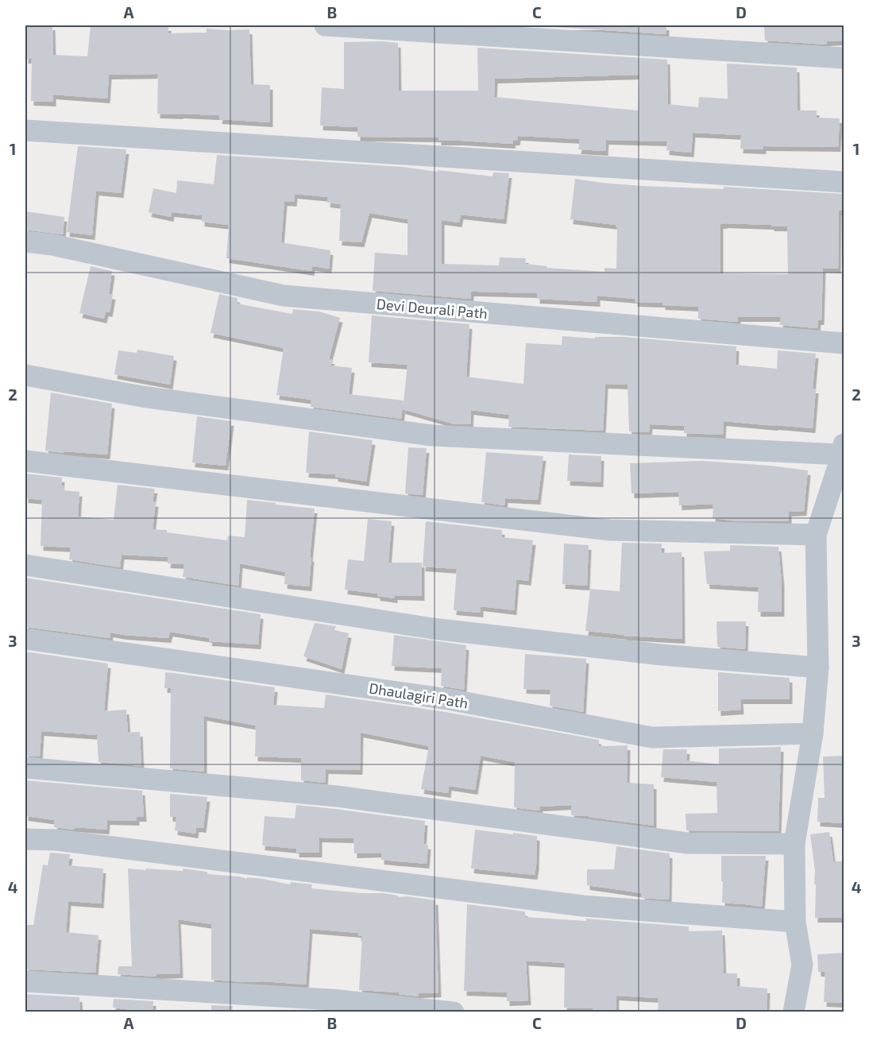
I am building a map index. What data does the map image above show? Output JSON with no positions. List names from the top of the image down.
{
  "streets": {
    "street": ["Devi Deurali Path", "Dhaulagiri Path"]
  },
  "grid": {
    "columns": [
      "A",
      "B",
      "C",
      "D"
    ],
    "rows": [
      "1",
      "2",
      "3",
      "4"
    ]
  }
}
